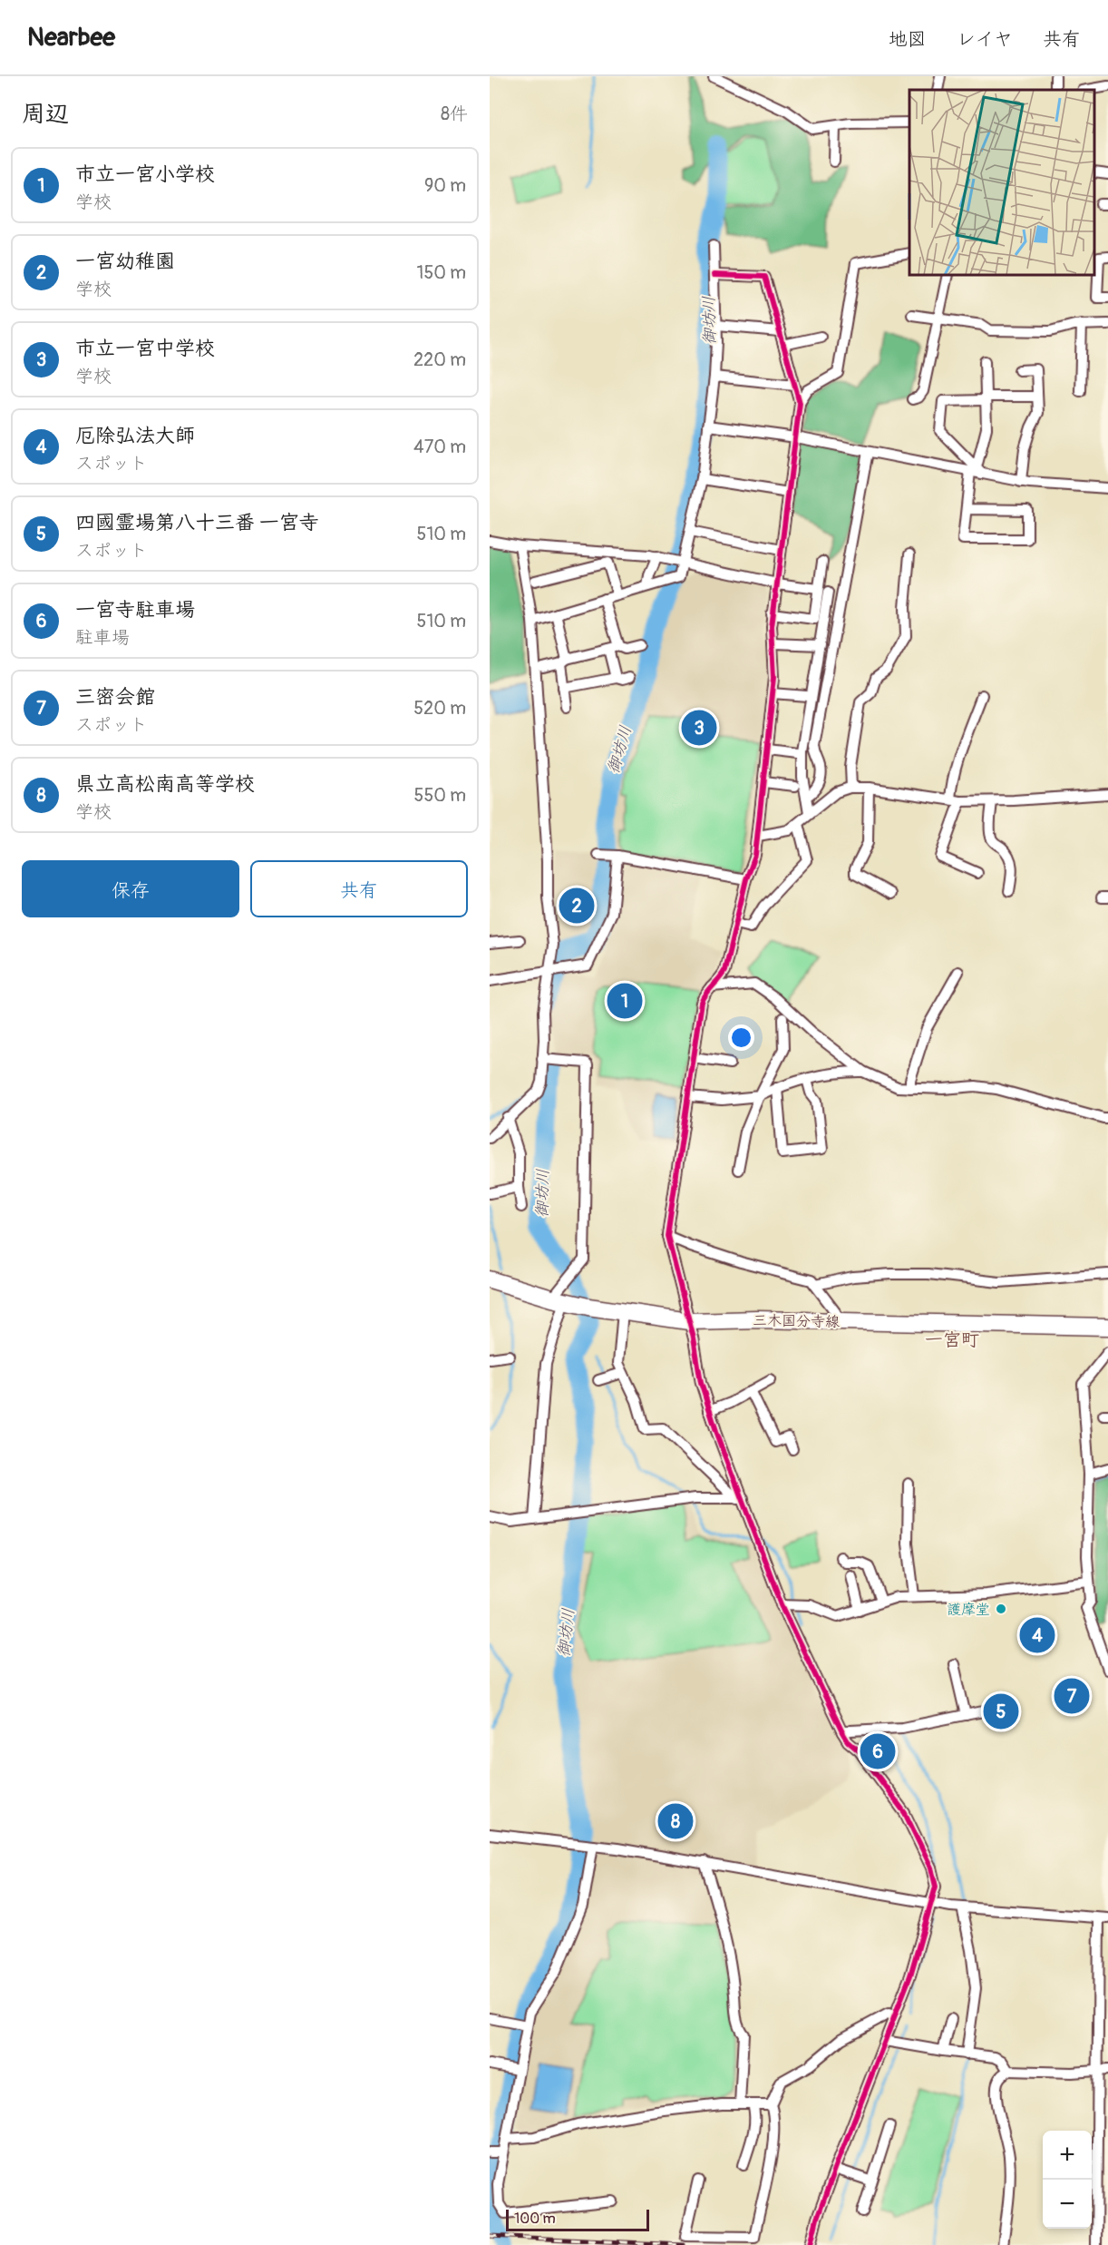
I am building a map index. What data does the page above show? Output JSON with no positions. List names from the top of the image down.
{
  "streets": {
    "main road": ["三木国分寺線"]
  },
  "districts": ["一宮町"],
  "water": ["御坊川"],
  "places": ["護摩堂"],
  "scale_bar": "100 m",
  "page": {
    "header": "Nearbee",
    "nav": ["地図", "レイヤ", "共有"],
    "heading": ["周辺", "8件"],
    "list": [
      {
        "mark": "1",
        "name": "市立一宮小学校",
        "note": "学校",
        "value": "90 m"
      },
      {
        "mark": "2",
        "name": "一宮幼稚園",
        "note": "学校",
        "value": "150 m"
      },
      {
        "mark": "3",
        "name": "市立一宮中学校",
        "note": "学校",
        "value": "220 m"
      },
      {
        "mark": "4",
        "name": "厄除弘法大師",
        "note": "スポット",
        "value": "470 m"
      },
      {
        "mark": "5",
        "name": "四國霊場第八十三番 一宮寺",
        "note": "スポット",
        "value": "510 m"
      },
      {
        "mark": "6",
        "name": "一宮寺駐車場",
        "note": "駐車場",
        "value": "510 m"
      },
      {
        "mark": "7",
        "name": "三密会館",
        "note": "スポット",
        "value": "520 m"
      },
      {
        "mark": "8",
        "name": "県立高松南高等学校",
        "note": "学校",
        "value": "550 m"
      }
    ],
    "pins": [
      "3",
      "2",
      "1",
      "4",
      "7",
      "5",
      "6",
      "8"
    ],
    "buttons": ["保存", "共有"],
    "map_buttons": ["+", "−"],
    "scale": "100 m"
  }
}
